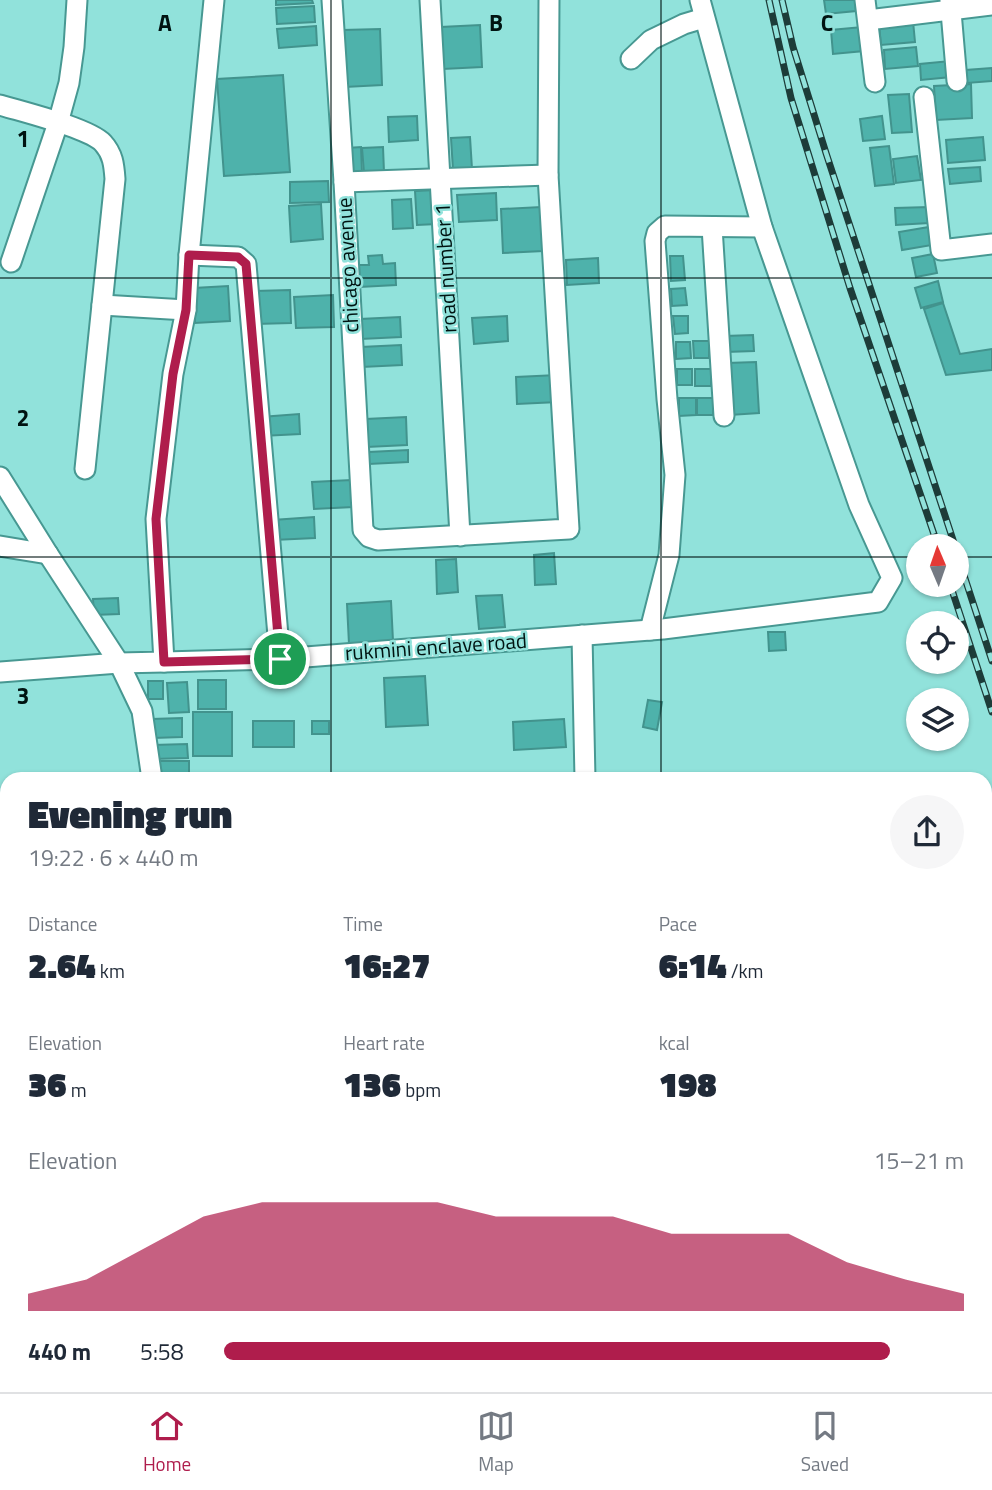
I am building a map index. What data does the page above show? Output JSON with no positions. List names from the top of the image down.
{
  "streets": {
    "street": ["chicago avenue", "road number 1", "rukmini enclave road"]
  },
  "crossings": [
    ["chicago avenue", "road number 1"]
  ],
  "north": "top",
  "page": {
    "heading": ["Evening run", "19:22 · 6 × 440 m"],
    "stats": [
      ["Distance", "2.64 km"],
      ["Time", "16:27"],
      ["Pace", "6:14 /km"],
      ["Elevation", "36 m"],
      ["Heart rate", "136 bpm"],
      ["kcal", "198"]
    ],
    "chart": ["Elevation", "15–21 m"],
    "list": [
      {
        "name": "440 m",
        "note": "5:58"
      }
    ],
    "tabs": ["Home", "Map", "Saved"]
  },
  "grid": {
    "columns": ["A", "B", "C"],
    "rows": ["1", "2", "3"]
  }
}
